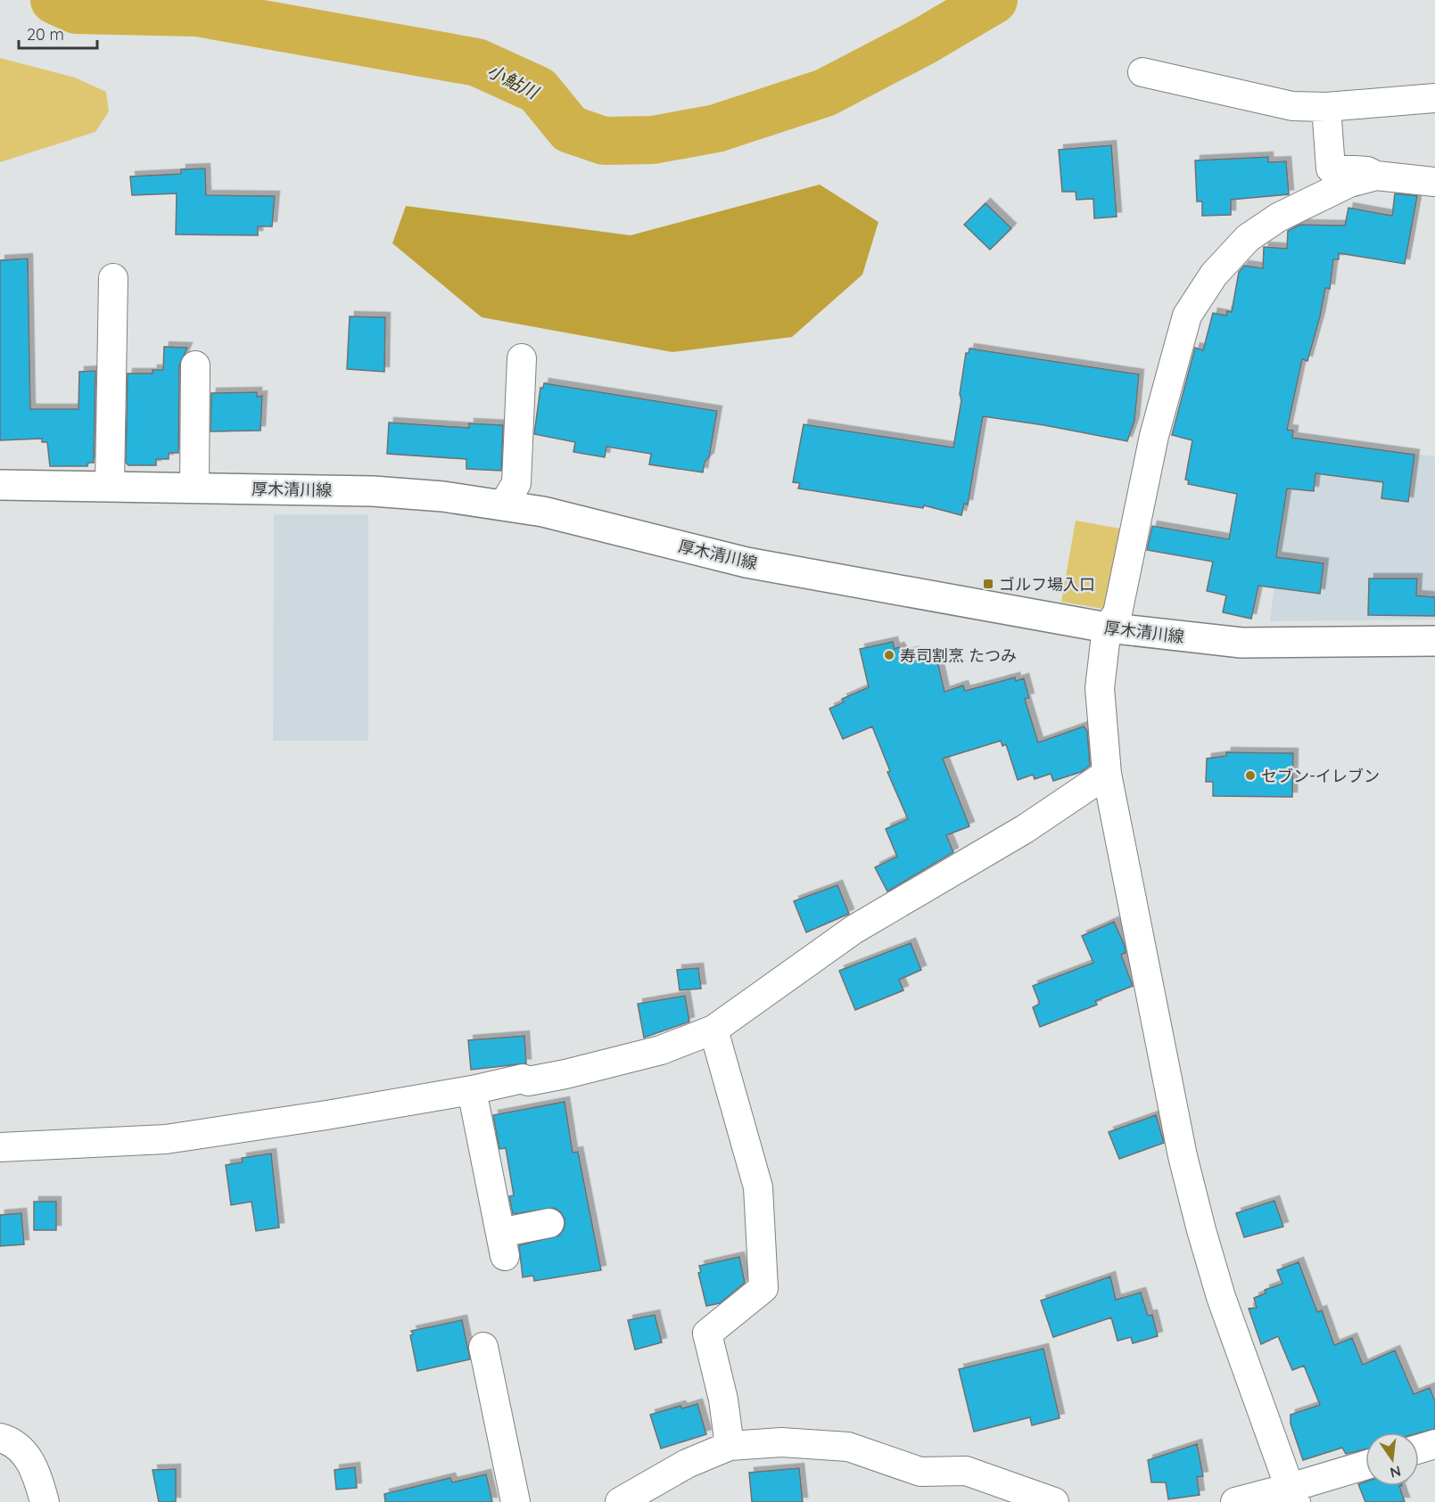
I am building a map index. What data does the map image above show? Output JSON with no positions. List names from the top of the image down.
{
  "streets": {
    "main road": ["厚木清川線"]
  },
  "water": ["小鮎川"],
  "places": {
    "transit": ["ゴルフ場入口"],
    "other": ["寿司割烹 たつみ", "セブン-イレブン"]
  },
  "scale_bar": "20 m",
  "north": "bottom"
}
